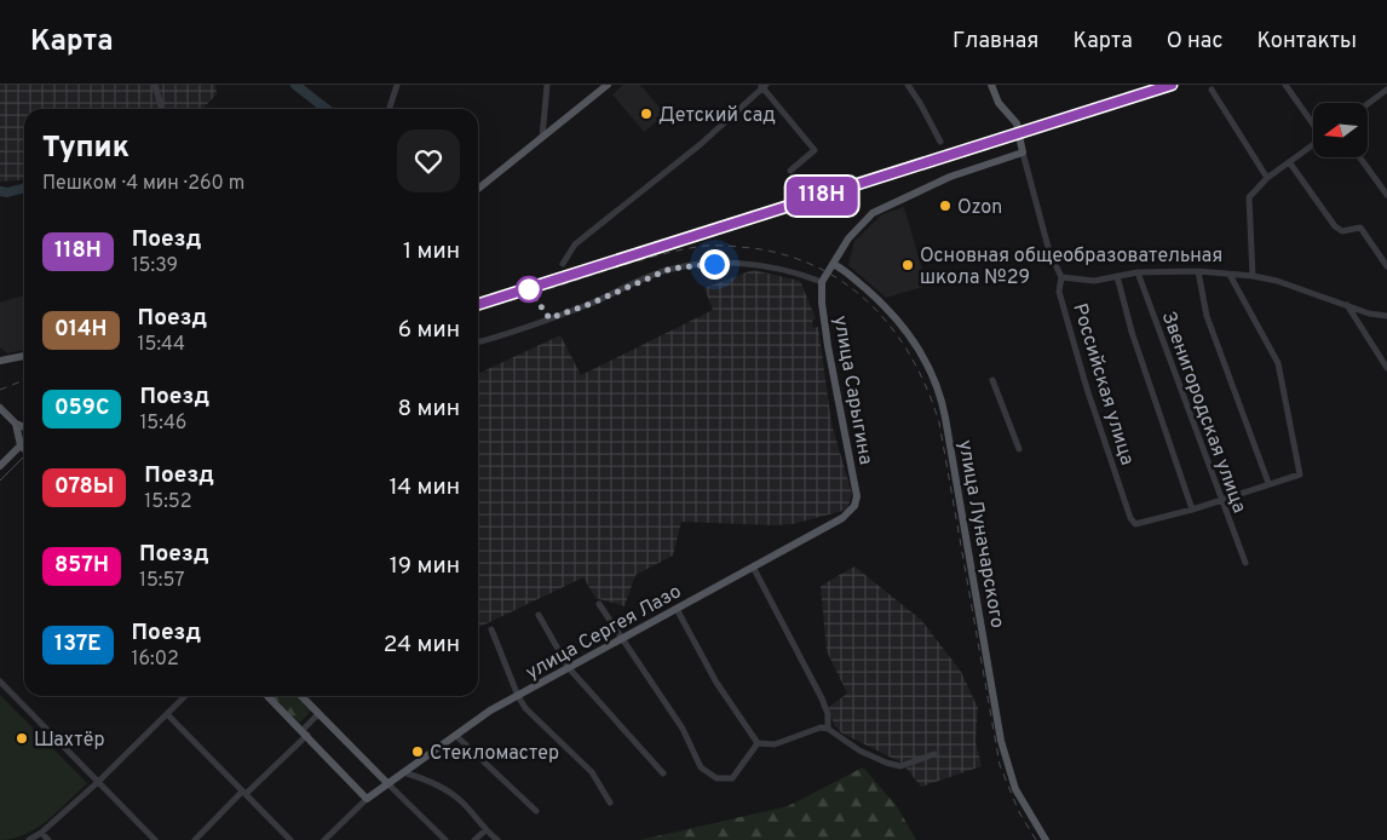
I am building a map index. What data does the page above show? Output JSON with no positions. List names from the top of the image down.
{
  "streets": {
    "main road": [
      "Российская улица",
      "улица Сарыгина",
      "улица Луначарского",
      "улица Сергея Лазо"
    ],
    "street": ["Звенигородская улица"]
  },
  "crossings": [
    ["Российская улица", "улица Сарыгина"],
    ["улица Сарыгина", "улица Луначарского"],
    ["улица Сарыгина", "улица Сергея Лазо"]
  ],
  "places": [
    "Детский сад",
    "Ozon",
    "Основная общеобразовательная школа №29",
    "Шахтёр",
    "Стекломастер"
  ],
  "north": "left",
  "page": {
    "header": "Карта",
    "nav": [
      "Главная",
      "Карта",
      "О нас",
      "Контакты"
    ],
    "on_map": "118Н",
    "heading": ["Тупик", "Пешком · 4 мин · 260 m"],
    "list": [
      {
        "mark": "118Н",
        "name": "Поезд",
        "note": "15:39",
        "value": "1 мин"
      },
      {
        "mark": "014Н",
        "name": "Поезд",
        "note": "15:44",
        "value": "6 мин"
      },
      {
        "mark": "059С",
        "name": "Поезд",
        "note": "15:46",
        "value": "8 мин"
      },
      {
        "mark": "078Ы",
        "name": "Поезд",
        "note": "15:52",
        "value": "14 мин"
      },
      {
        "mark": "857Н",
        "name": "Поезд",
        "note": "15:57",
        "value": "19 мин"
      },
      {
        "mark": "137Е",
        "name": "Поезд",
        "note": "16:02",
        "value": "24 мин"
      }
    ]
  }
}
